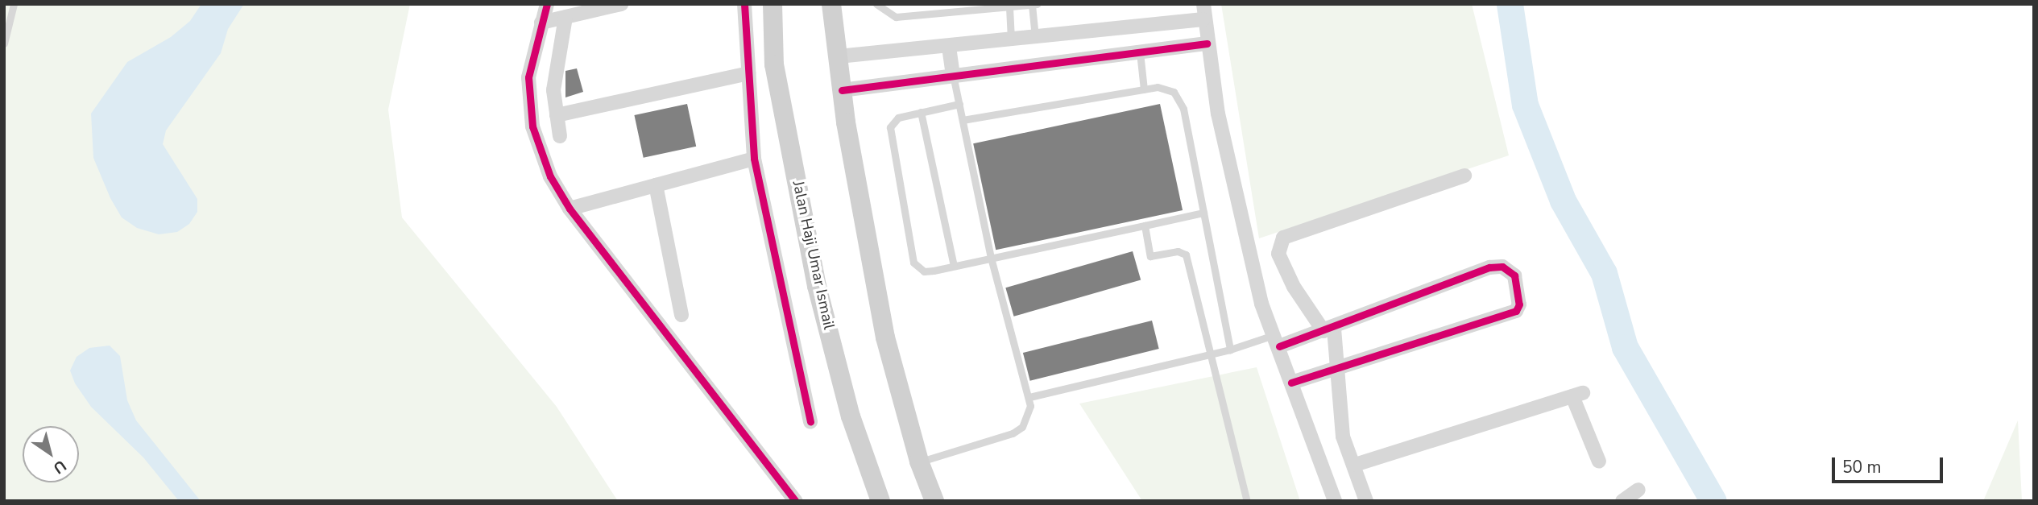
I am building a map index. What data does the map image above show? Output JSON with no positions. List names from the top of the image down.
{
  "streets": {
    "main road": ["Jalan Haji Umar Ismail"]
  },
  "scale_bar": "50 m",
  "north": "bottom right"
}
